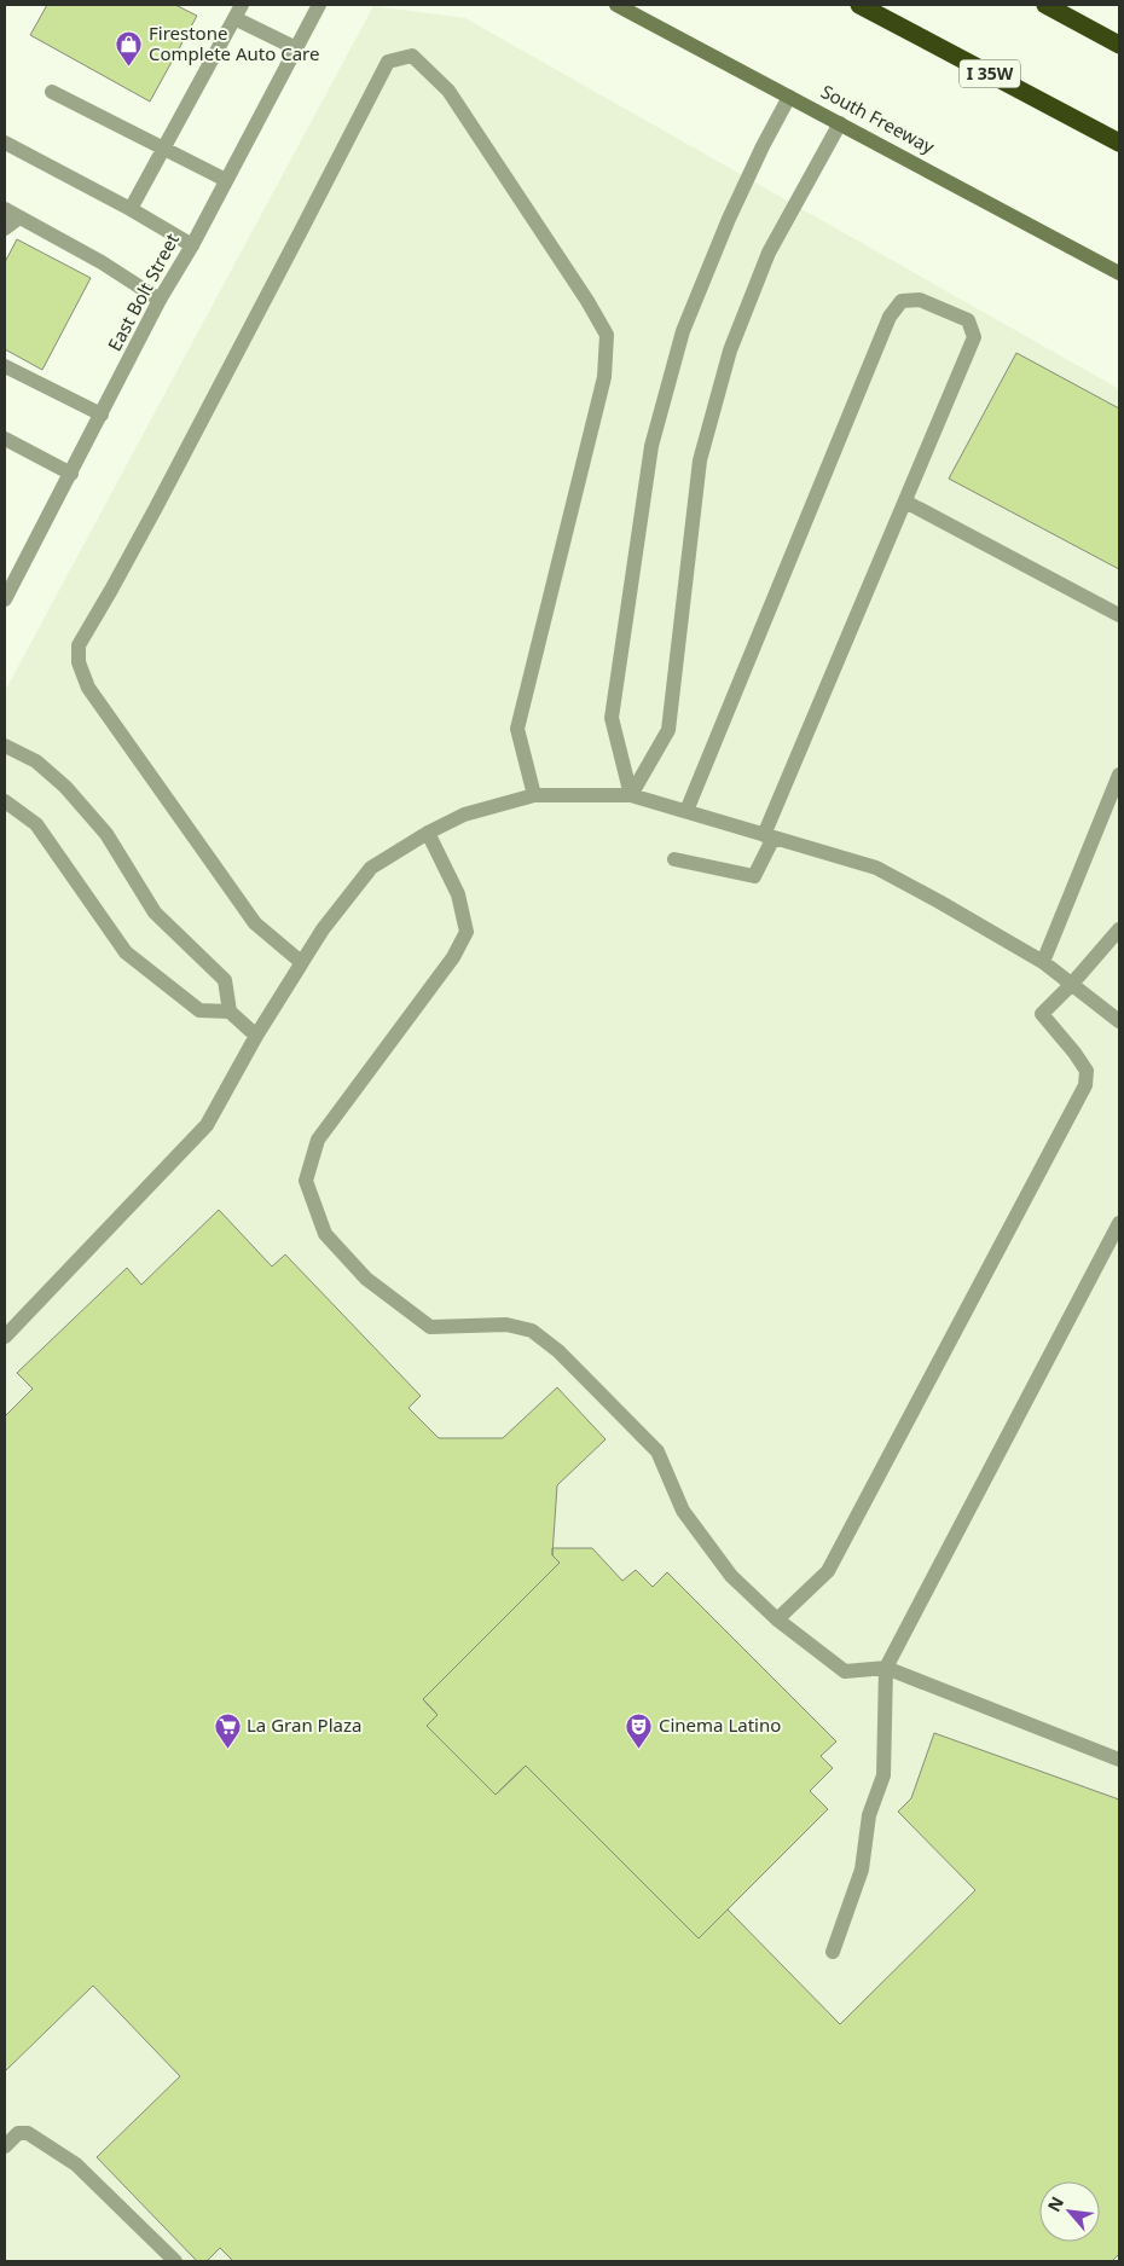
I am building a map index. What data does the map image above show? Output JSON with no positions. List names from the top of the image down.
{
  "streets": {
    "highway": ["I 35W"],
    "main road": ["South Freeway"],
    "street": ["East Bolt Street"]
  },
  "places": {
    "shop": ["Firestone Complete Auto Care"],
    "supermarket": ["La Gran Plaza"],
    "theatre": ["Cinema Latino"]
  },
  "north": "top left"
}
